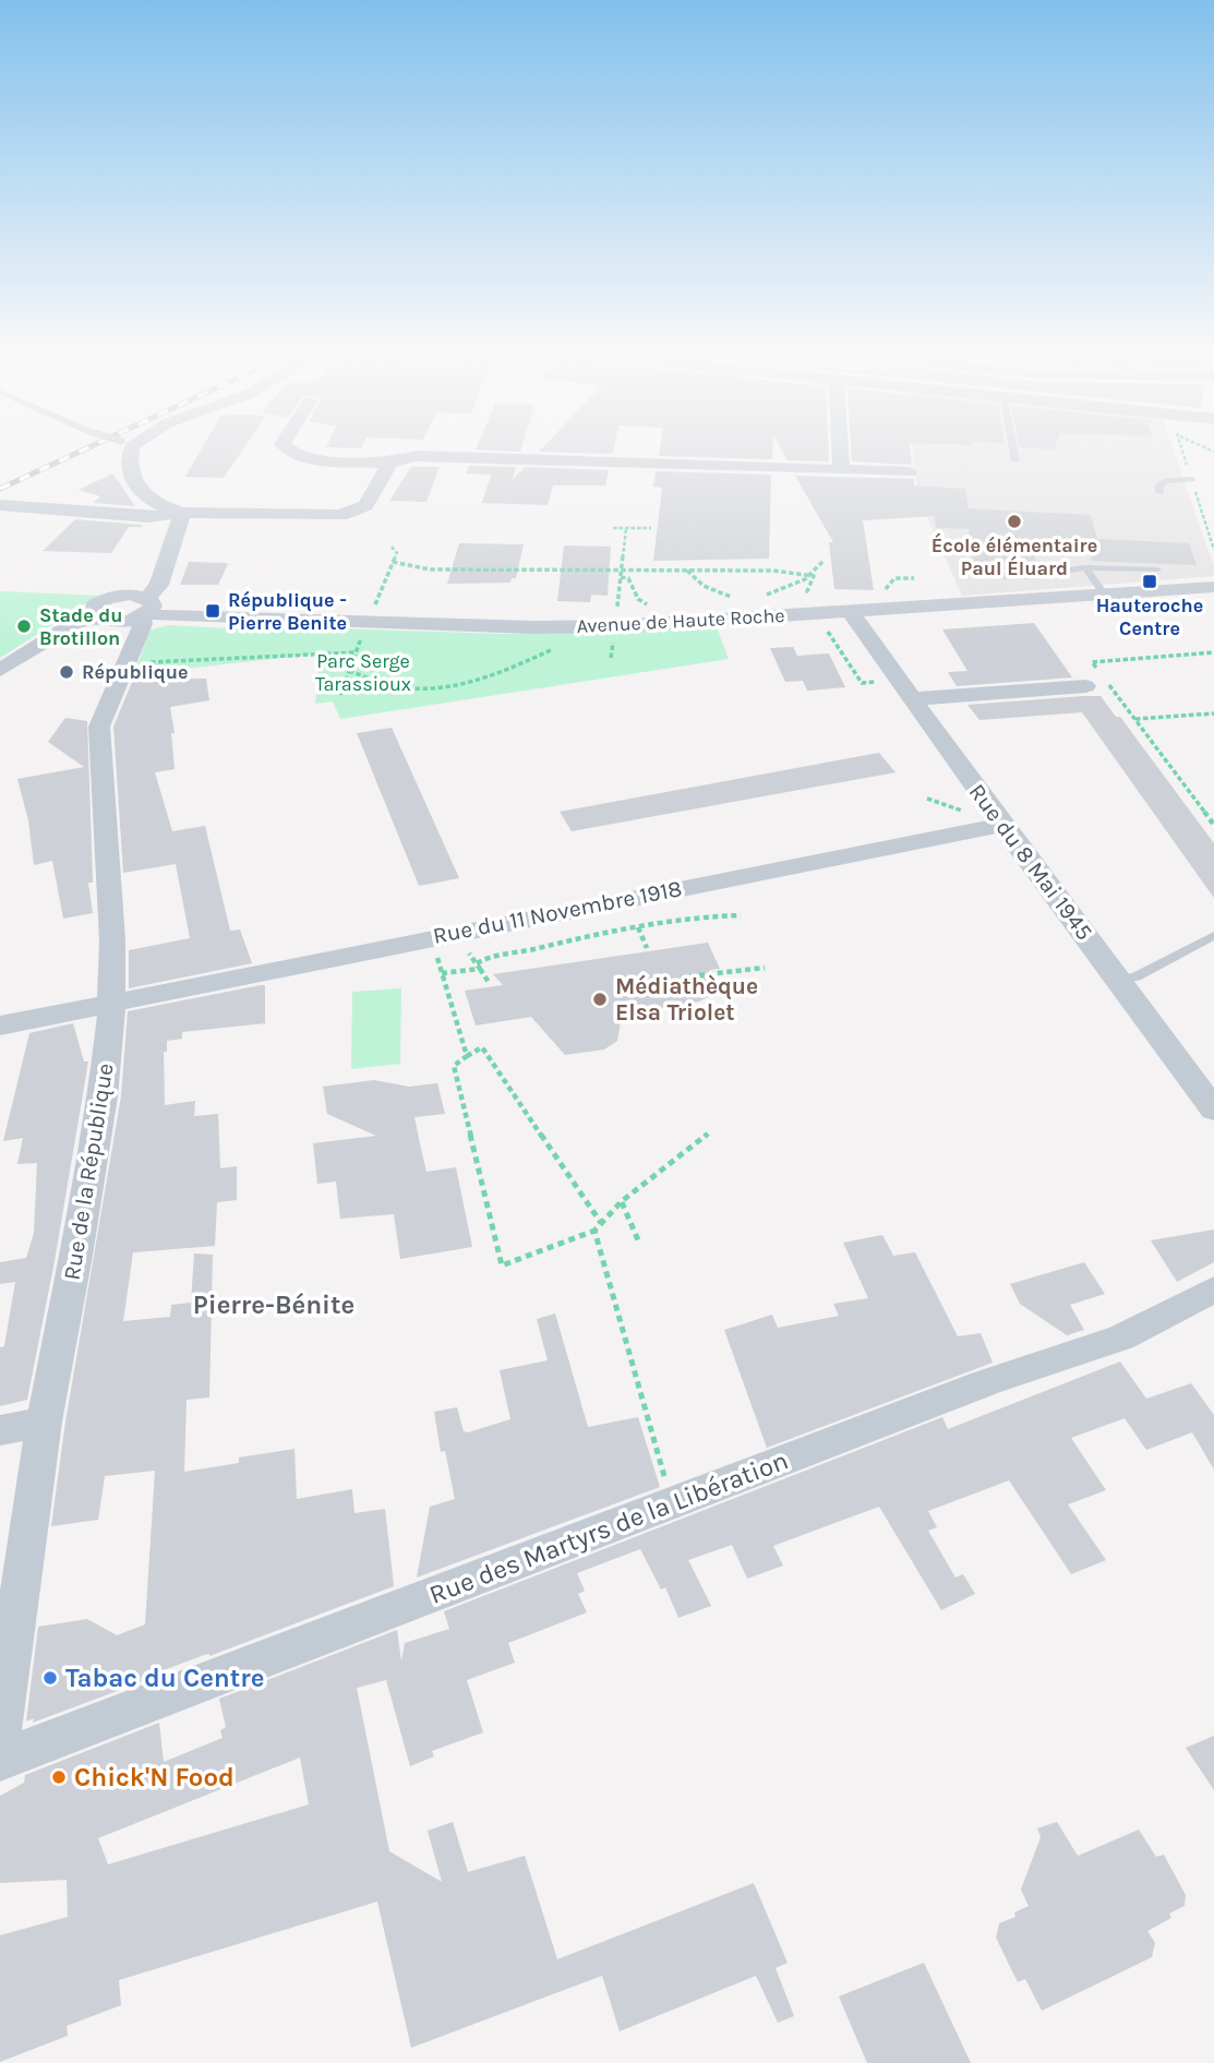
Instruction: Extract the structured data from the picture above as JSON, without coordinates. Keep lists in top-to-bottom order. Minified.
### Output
{"streets":{"street":["Avenue de Haute Roche","Rue du 8 Mai 1945","Rue du 11 Novembre 1918","Rue de la République","Rue des Martyrs de la Libération"]},"crossings":[["Avenue de Haute Roche","Rue du 8 Mai 1945"],["Avenue de Haute Roche","Rue de la République"],["Rue du 8 Mai 1945","Rue du 11 Novembre 1918"],["Rue du 11 Novembre 1918","Rue de la République"]],"districts":["Pierre-Bénite"],"parks":["Parc Serge Tarassioux"],"places":{"other":["École élémentaire Paul Éluard","Stade du Brotillon","République","Médiathèque Elsa Triolet","Tabac du Centre","Chick'N Food"],"transit":["Hauteroche Centre","République - Pierre Benite"]}}
